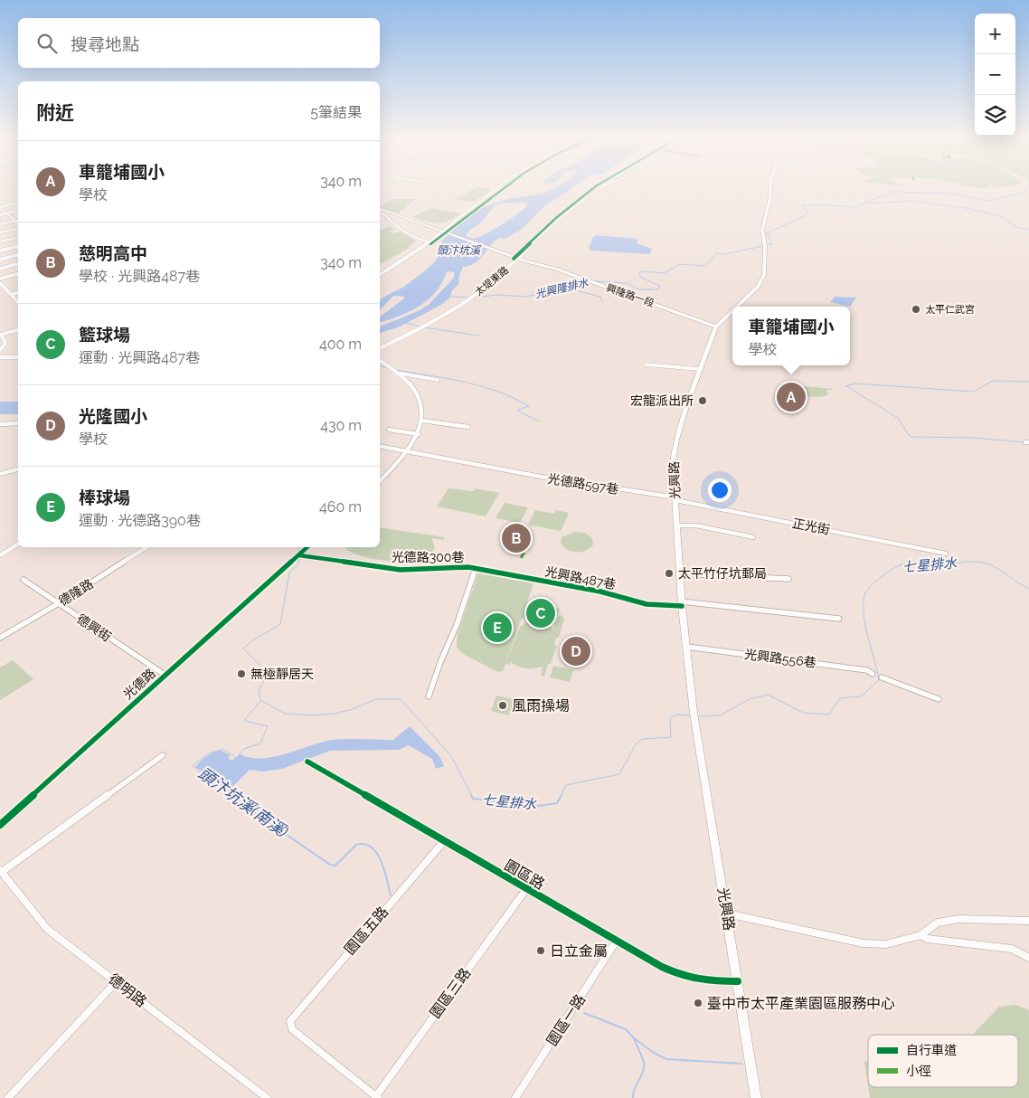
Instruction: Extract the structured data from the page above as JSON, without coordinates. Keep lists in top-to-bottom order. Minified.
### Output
{"streets":{"main road":["興隆路一段","光興路"],"street":["太堤東路","光德路597巷","正光街","光德路300巷","光興路487巷","德隆路","德興街","光興路556巷","光德路","園區路","園區五路","德明路","園區三路","園區一路"]},"crossings":[["太堤東路","興隆路一段"],["興隆路一段","光興路"],["光興路","光德路597巷"],["光興路","正光街"],["光興路","光興路487巷"],["光興路","光興路556巷"],["光興路","園區路"],["光德路597巷","正光街"],["光德路300巷","光興路487巷"],["光德路300巷","光德路"],["德隆路","德興街"],["德興街","光德路"],["園區路","園區五路"],["園區路","園區三路"],["園區路","園區一路"],["園區五路","園區三路"]],"water":["頭汴坑溪","光興隆排水","七星排水","頭汴坑溪(南溪)"],"places":["太平仁武宮","宏龍派出所","太平竹仔坑郵局","無極靜居天","風雨操場","日立金屬","臺中市太平產業園區服務中心"],"legend":["自行車道","小徑"],"page":{"map_buttons":["+","−"],"search":"搜尋地點","heading":["附近","5筆結果"],"list":[{"mark":"A","name":"車籠埔國小","note":"學校","value":"340 m"},{"mark":"B","name":"慈明高中","note":"學校 · 光興路487巷","value":"340 m"},{"mark":"C","name":"籃球場","note":"運動 · 光興路487巷","value":"400 m"},{"mark":"D","name":"光隆國小","note":"學校","value":"430 m"},{"mark":"E","name":"棒球場","note":"運動 · 光德路390巷","value":"460 m"}],"popup":["車籠埔國小","學校"],"pins":["A","B","C","E","D"]}}
